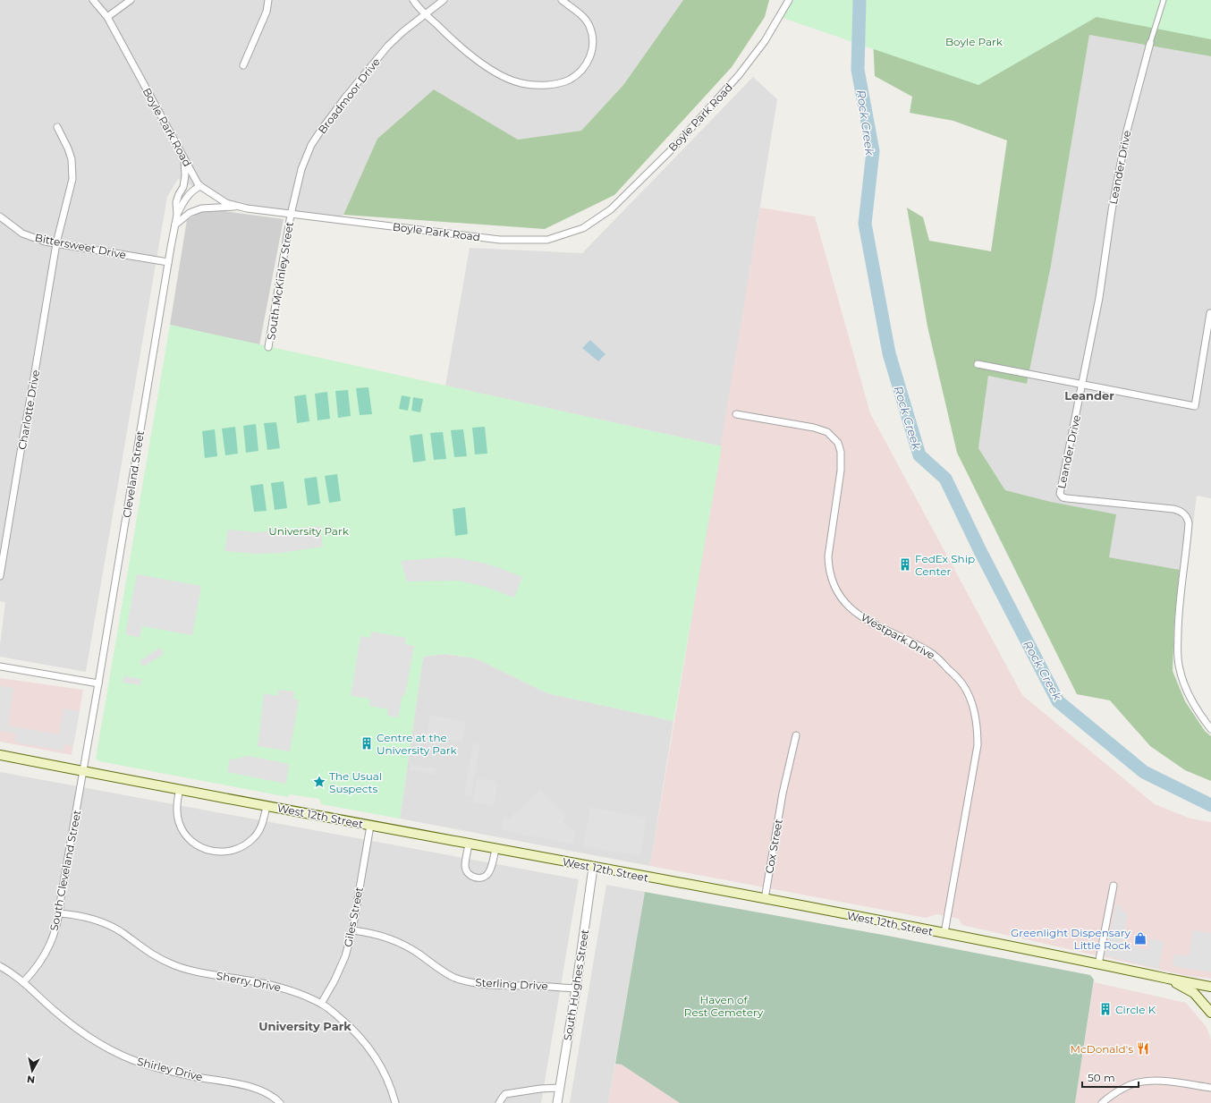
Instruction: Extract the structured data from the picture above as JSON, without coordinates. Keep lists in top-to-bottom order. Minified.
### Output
{"streets":{"main road":["West 12th Street"],"street":["Broadmoor Drive","Boyle Park Road","Leander Drive","Bittersweet Drive","South McKinley Street","Charlotte Drive","Cleveland Street","Westpark Drive","Cox Street","South Cleveland Street","Giles Street","Sherry Drive","Sterling Drive","South Hughes Street","Shirley Drive"]},"crossings":[["Broadmoor Drive","Boyle Park Road"],["Broadmoor Drive","South McKinley Street"],["Boyle Park Road","South McKinley Street"],["Boyle Park Road","Cleveland Street"],["Bittersweet Drive","Charlotte Drive"],["Bittersweet Drive","Cleveland Street"],["Cleveland Street","West 12th Street"],["Cleveland Street","South Cleveland Street"],["Westpark Drive","West 12th Street"],["West 12th Street","Cox Street"],["West 12th Street","South Cleveland Street"],["West 12th Street","Giles Street"],["West 12th Street","South Hughes Street"],["South Cleveland Street","Sherry Drive"],["South Cleveland Street","Shirley Drive"],["Giles Street","Sherry Drive"],["Giles Street","Sterling Drive"],["Sterling Drive","South Hughes Street"]],"districts":["Leander","University Park"],"water":["Rock Creek"],"parks":["Boyle Park","University Park","Haven of Rest Cemetery"],"places":{"building":["FedEx Ship Center","Centre at the University Park","Circle K"],"place":["The Usual Suspects"],"shop":["Greenlight Dispensary Little Rock"],"restaurant":["McDonald's"]},"scale_bar":"50 m","north":"bottom"}
